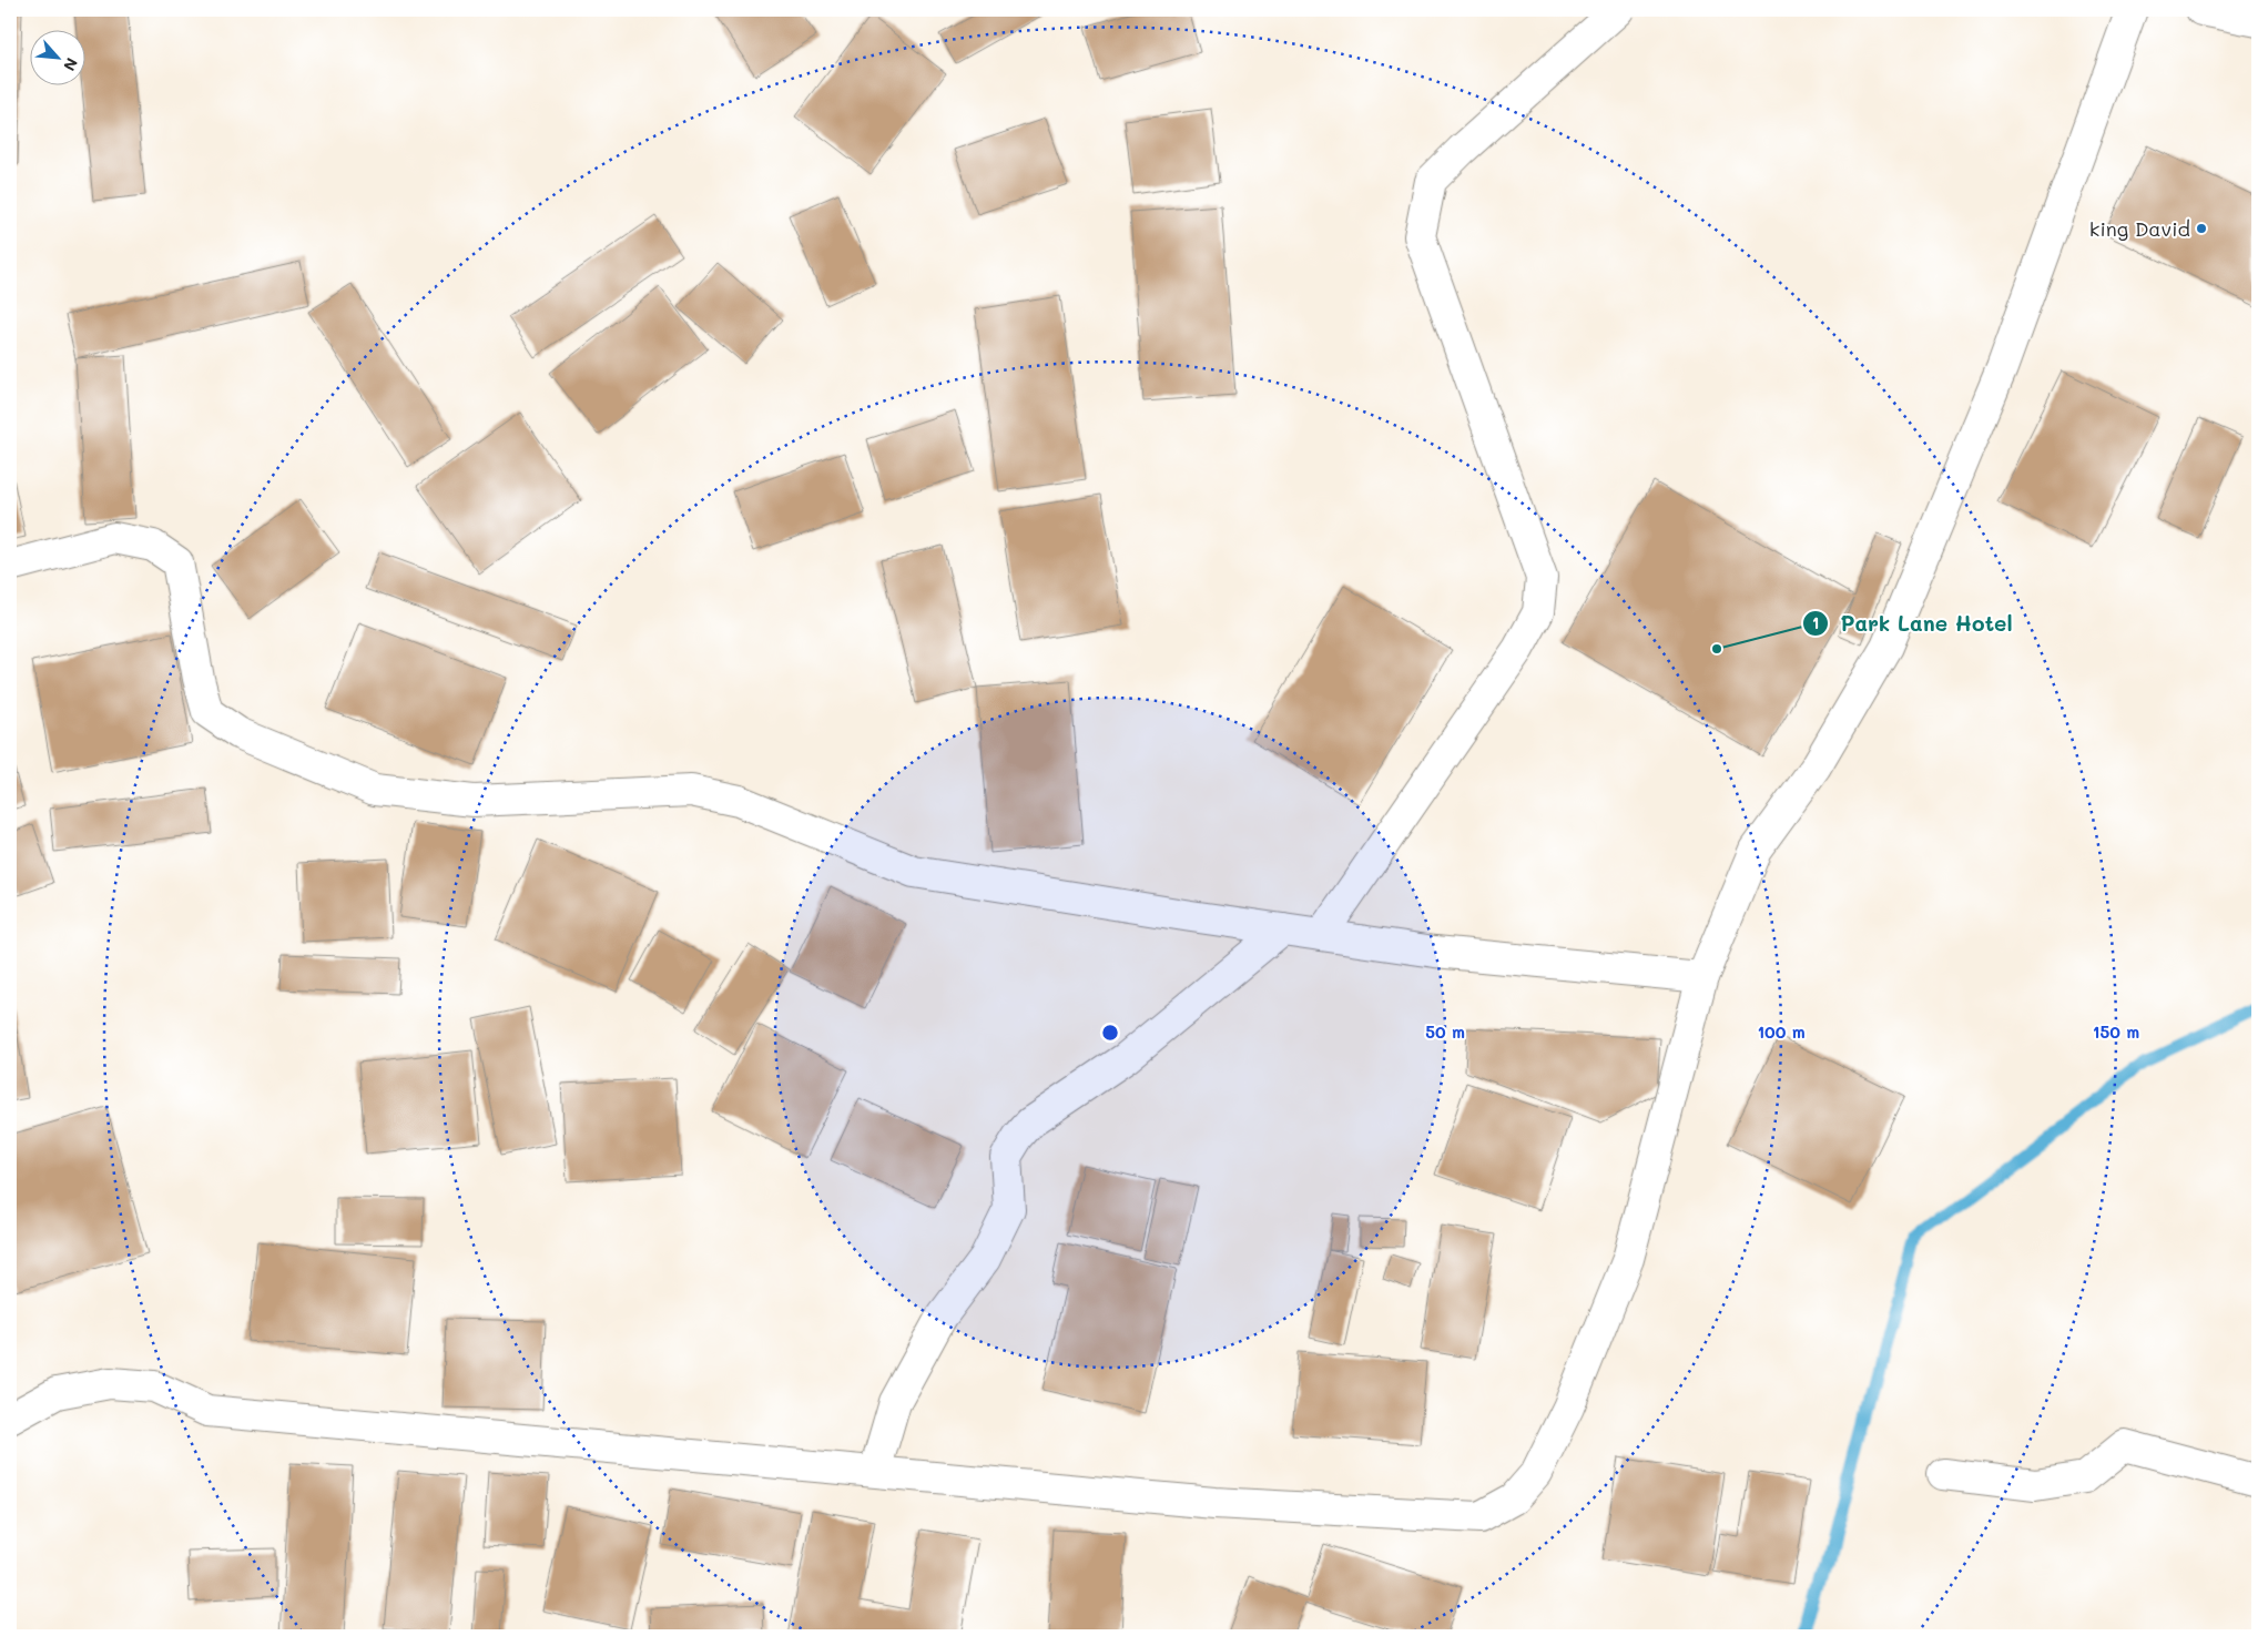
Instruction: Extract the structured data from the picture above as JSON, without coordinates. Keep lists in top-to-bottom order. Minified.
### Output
{"places":["king David","Park Lane Hotel"],"north":"bottom right","rings":["50 m","100 m","150 m"]}
